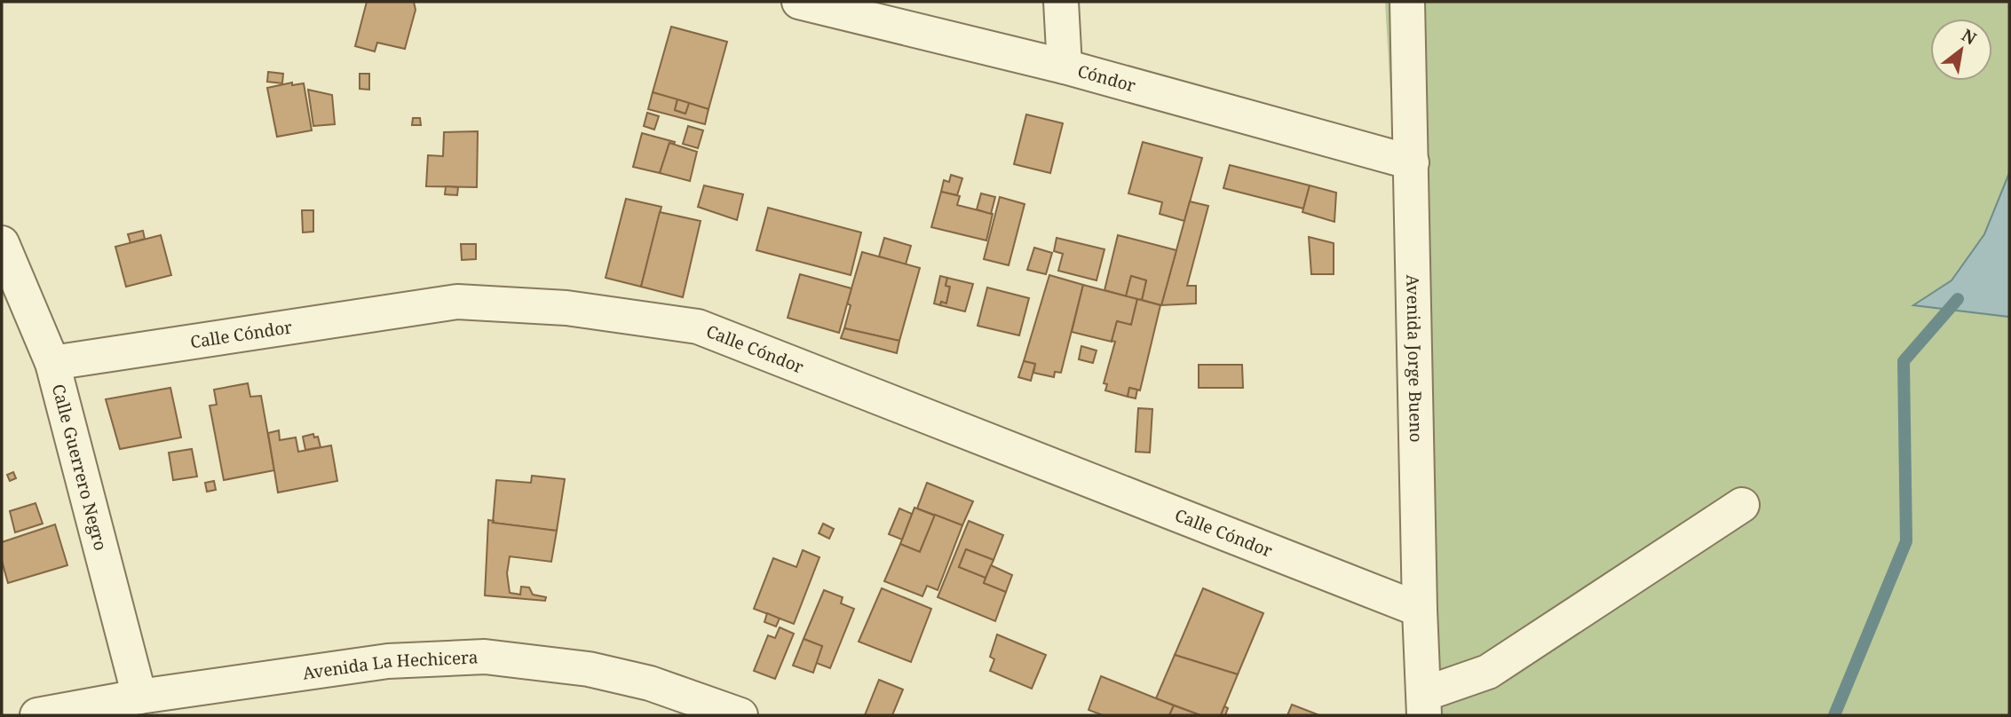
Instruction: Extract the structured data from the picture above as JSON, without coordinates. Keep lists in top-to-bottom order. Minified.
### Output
{"streets":{"street":["Cóndor","Calle Cóndor","Avenida Jorge Bueno","Calle Guerrero Negro","Avenida La Hechicera"]},"crossings":[["Cóndor","Avenida Jorge Bueno"],["Calle Cóndor","Avenida Jorge Bueno"],["Calle Cóndor","Calle Guerrero Negro"],["Calle Guerrero Negro","Avenida La Hechicera"]],"north":"top right"}
